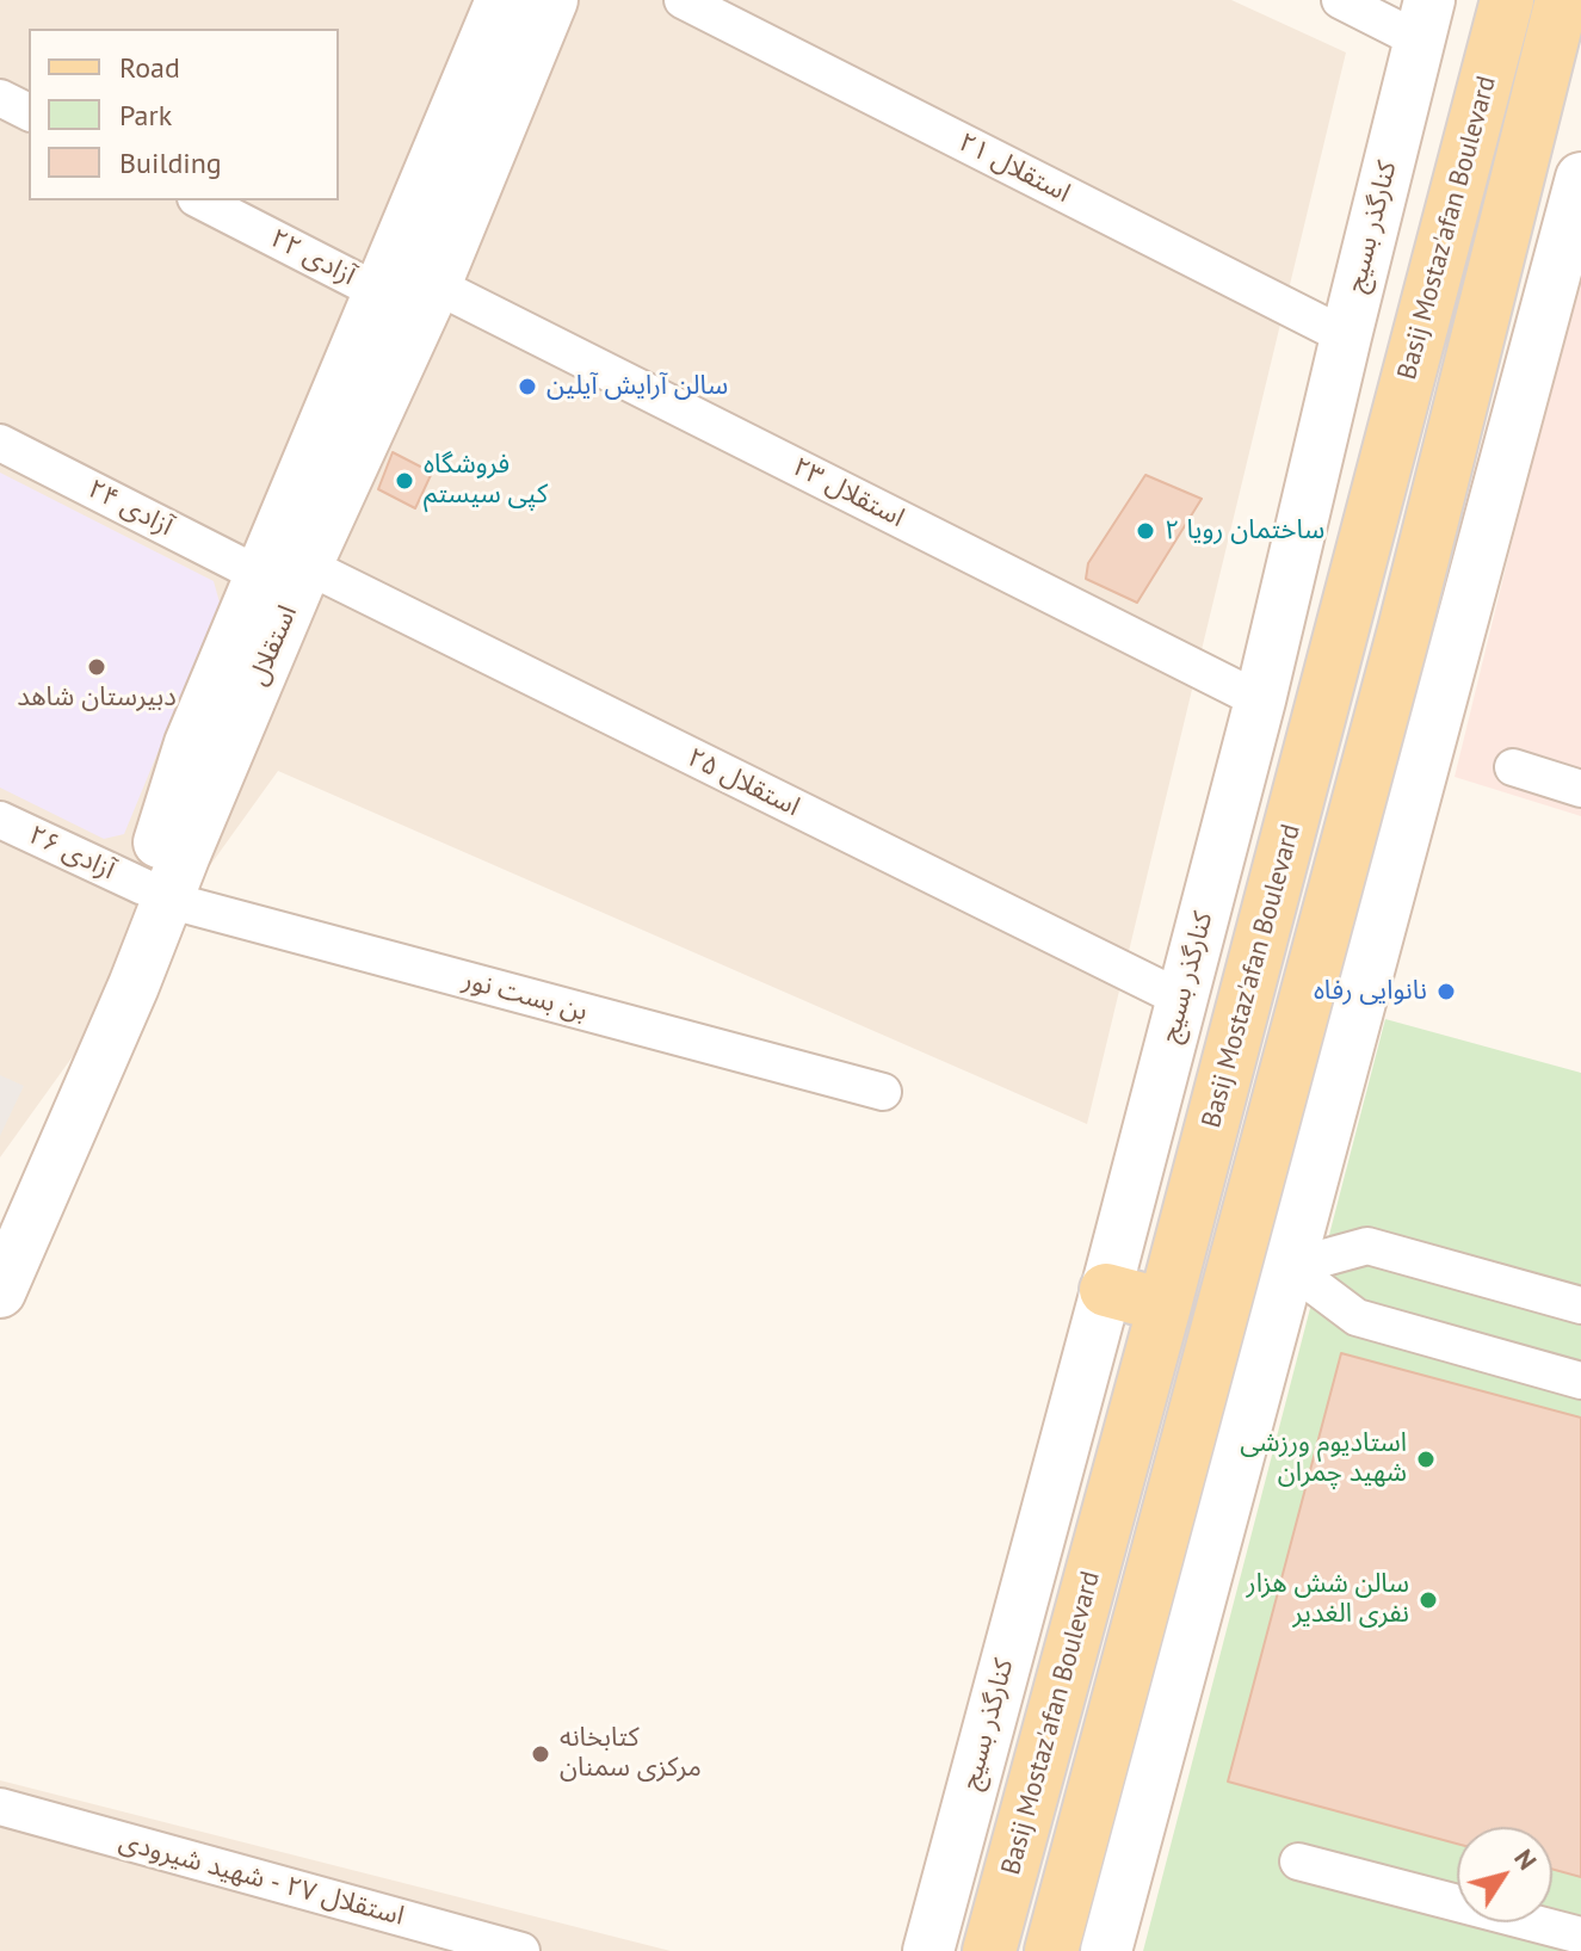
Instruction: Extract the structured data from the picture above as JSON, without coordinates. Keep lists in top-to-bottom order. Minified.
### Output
{"streets":{"main road":["کنارگذر بسیج","Basij Mostaz'afan Boulevard","استقلال"],"street":["استقلال ۲۱","آزادی ۲۲","استقلال ۲۳","آزادی ۲۴","استقلال ۲۵","آزادی ۲۶","بن بست نور","استقلال ۲۷ - شهید شیرودی"]},"crossings":[["استقلال ۲۱","کنارگذر بسیج"],["کنارگذر بسیج","استقلال ۲۳"],["کنارگذر بسیج","استقلال ۲۵"],["آزادی ۲۲","استقلال"],["استقلال ۲۳","استقلال"],["آزادی ۲۴","استقلال"],["آزادی ۲۴","استقلال ۲۵"],["استقلال","استقلال ۲۵"],["استقلال","آزادی ۲۶"],["استقلال","بن بست نور"],["آزادی ۲۶","بن بست نور"]],"places":["سالن آرایش آیلین","فروشگاه کپی سیستم","ساختمان رویا ۲","دبیرستان شاهد","نانوایی رفاه","استادیوم ورزشی شهید چمران","سالن شش هزار نفری الغدیر","کتابخانه مرکزی سمنان"],"legend":["Road","Park","Building"],"north":"top right"}
